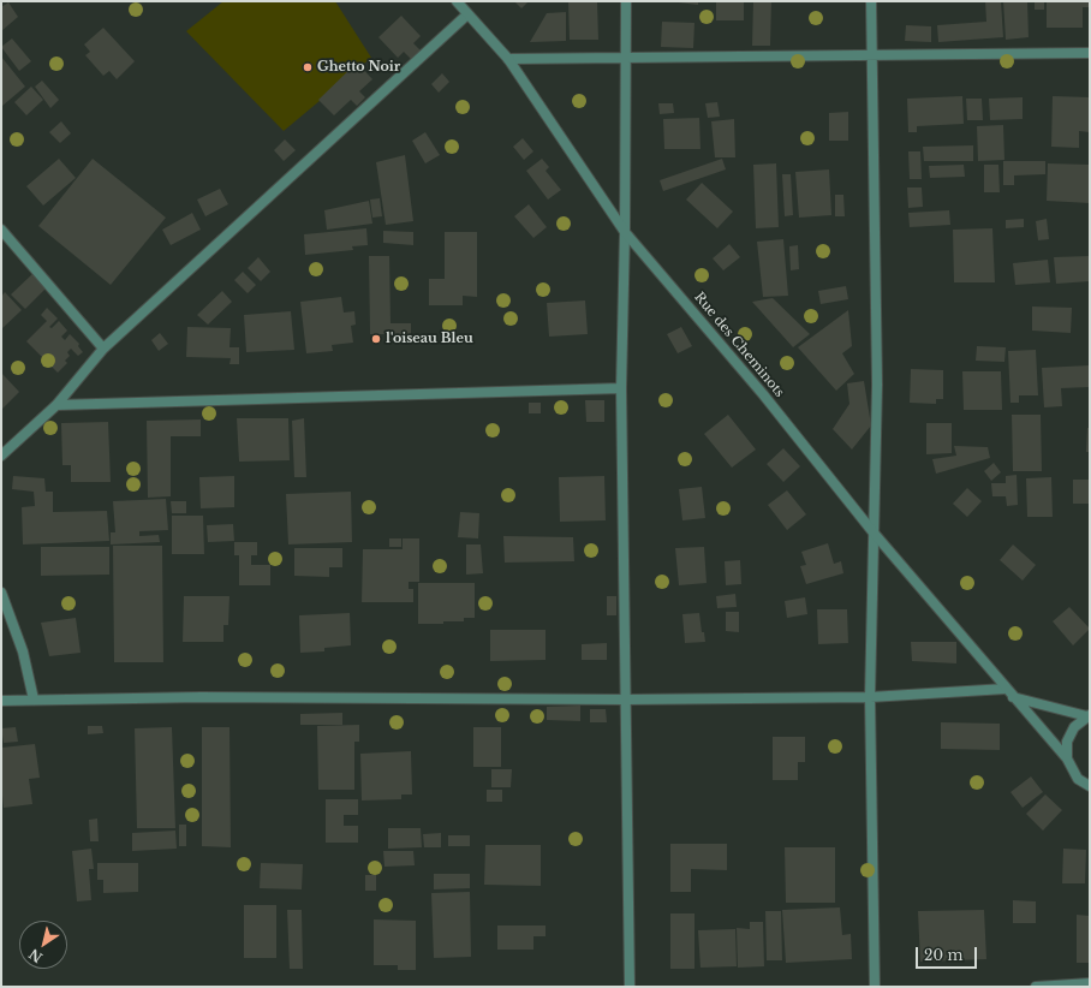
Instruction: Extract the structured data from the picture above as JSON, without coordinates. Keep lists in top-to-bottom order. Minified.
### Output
{"streets":{"street":["Rue des Cheminots"]},"places":["Ghetto Noir","l'oiseau Bleu"],"scale_bar":"20 m","north":"bottom left"}
